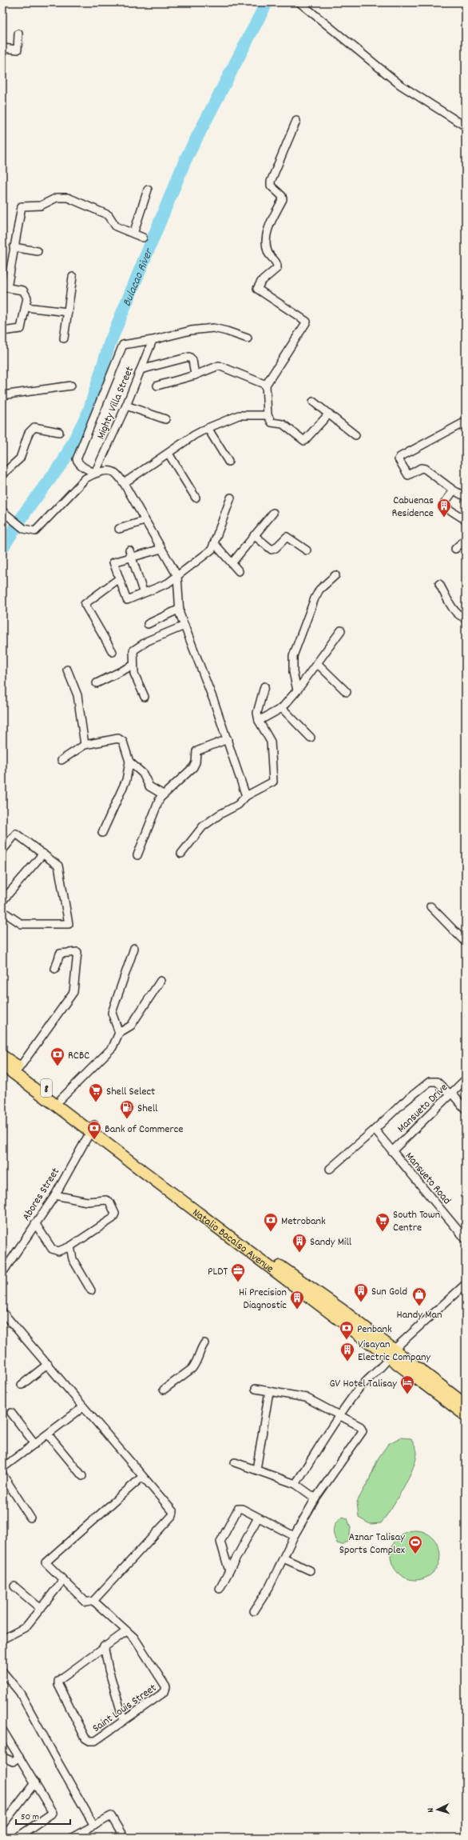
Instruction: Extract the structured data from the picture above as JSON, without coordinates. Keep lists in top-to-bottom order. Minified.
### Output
{"streets":{"main road":["8","Natalio Bacalso Avenue"],"street":["Mighty Villa Street","Mansueto Drive","Mansueto Road","Abores Street","Saint Louis Street"]},"crossings":[["Mansueto Drive","Mansueto Road"],["Abores Street","Natalio Bacalso Avenue"]],"water":["Bulacao River"],"places":{"building":["Cabuenas Residence","Sandy Mill","Sun Gold","Hi Precision Diagnostic","Visayan Electric Company"],"bank":["RCBC","Bank of Commerce","Metrobank","Penbank"],"supermarket":["Shell Select","South Town Centre"],"fuel station":["Shell"],"office":["PLDT"],"shop":["Handy Man"],"hotel":["GV Hotel Talisay"],"sports":["Aznar Talisay Sports Complex"]},"scale_bar":"50 m","north":"left"}
